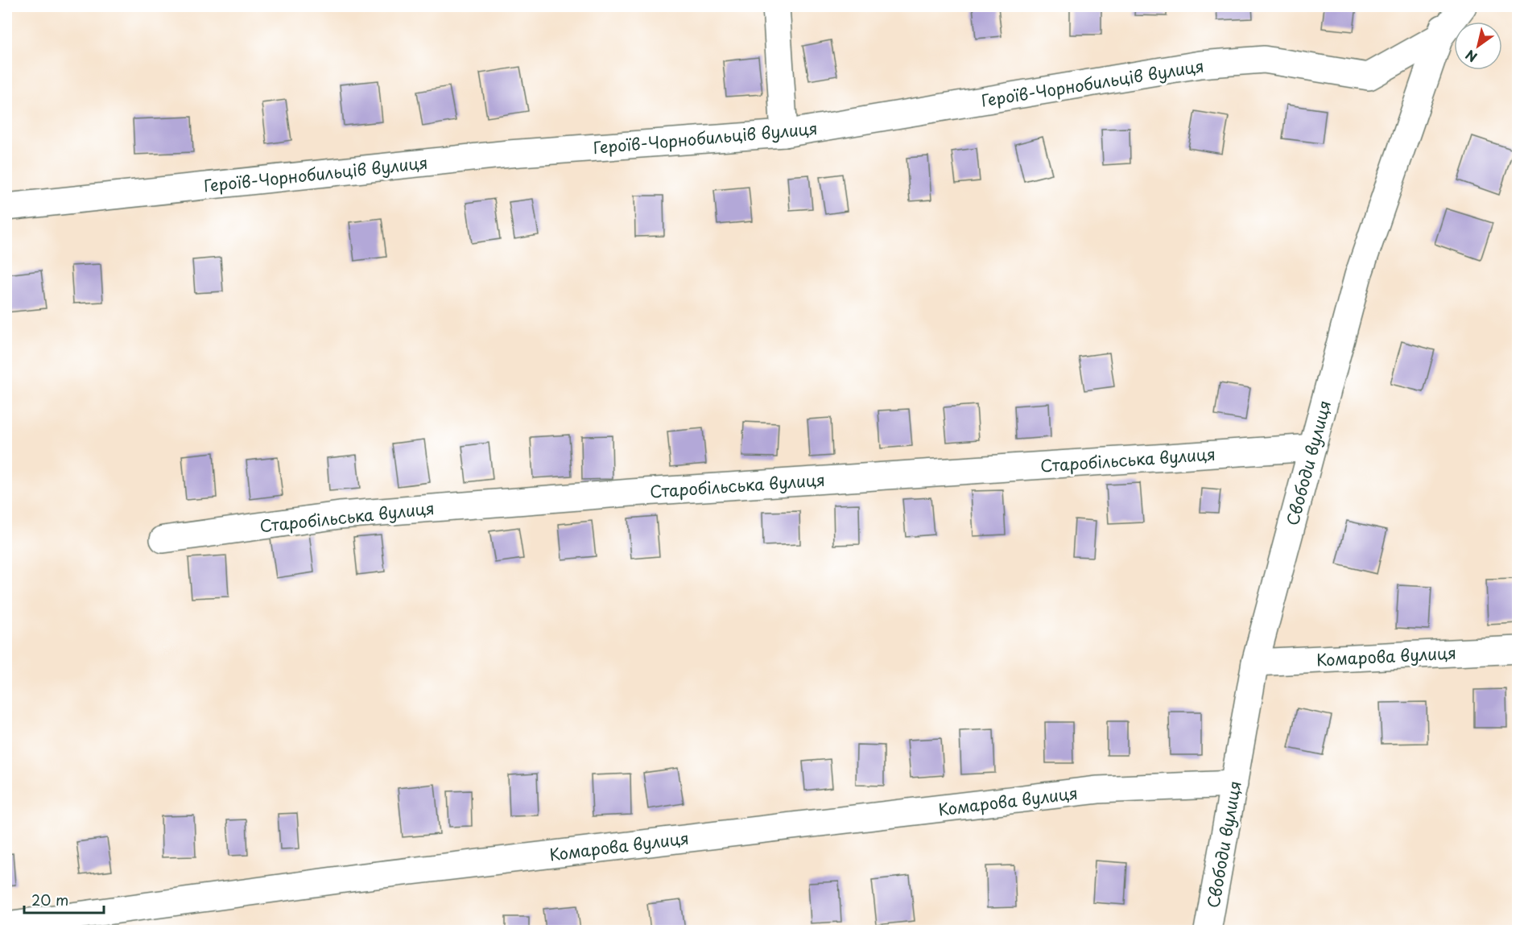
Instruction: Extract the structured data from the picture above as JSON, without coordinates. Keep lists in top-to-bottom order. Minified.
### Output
{"streets":{"street":["Героїв-Чорнобильців вулиця","Старобільська вулиця","Свободи вулиця","Комарова вулиця"]},"crossings":[["Героїв-Чорнобильців вулиця","Свободи вулиця"],["Старобільська вулиця","Свободи вулиця"],["Свободи вулиця","Комарова вулиця"]],"scale_bar":"20 m","north":"bottom left"}
